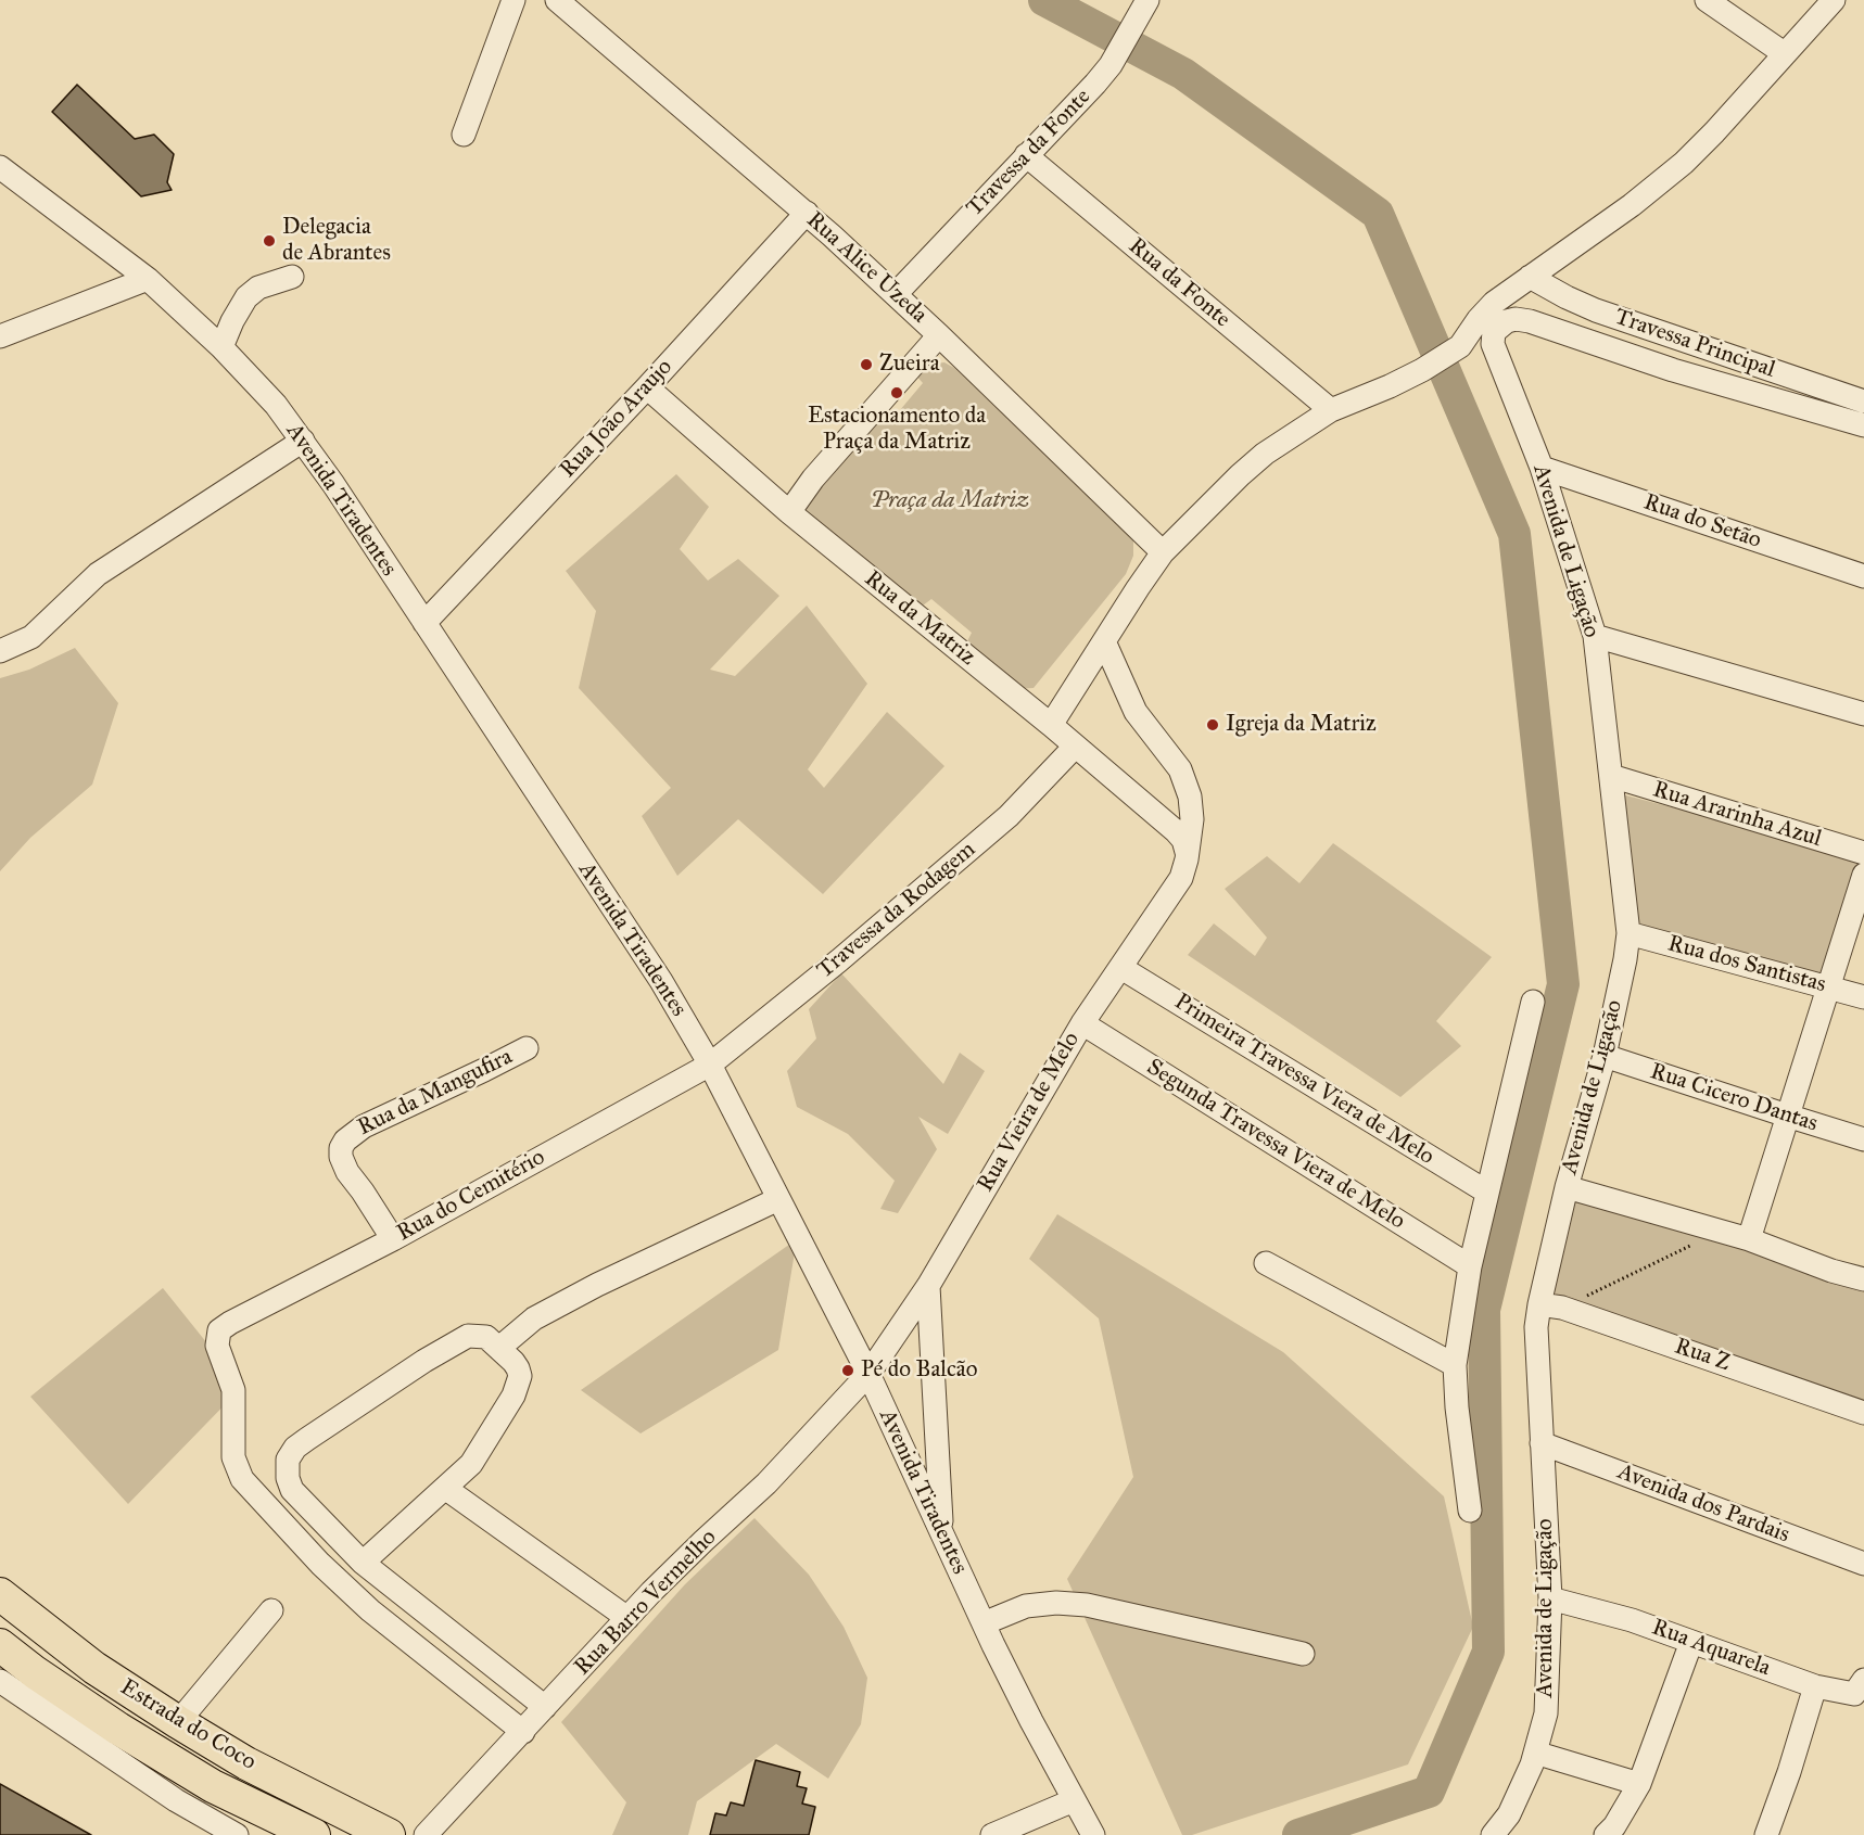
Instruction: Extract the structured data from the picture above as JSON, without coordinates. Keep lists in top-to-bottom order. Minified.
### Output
{"streets":{"highway":["Estrada do Coco"],"street":["Travessa da Fonte","Rua Alice Uzeda","Rua da Fonte","Travessa Principal","Rua João Araujo","Avenida Tiradentes","Rua do Setão","Avenida de Ligação","Rua da Matriz","Rua Ararinha Azul","Travessa da Rodagem","Rua dos Santistas","Primeira Travessa Viera de Melo","Rua da Mangufira","Rua Cicero Dantas","Rua Vieira de Melo","Segunda Travessa Viera de Melo","Rua do Cemitério","Rua Z","Avenida dos Pardais","Rua Barro Vermelho","Rua Aquarela"]},"crossings":[["Travessa da Fonte","Rua Alice Uzeda"],["Travessa da Fonte","Rua da Fonte"],["Rua Alice Uzeda","Rua João Araujo"],["Rua João Araujo","Avenida Tiradentes"],["Rua João Araujo","Rua da Matriz"],["Avenida Tiradentes","Travessa da Rodagem"],["Avenida Tiradentes","Rua Vieira de Melo"],["Avenida Tiradentes","Rua do Cemitério"],["Avenida Tiradentes","Rua Barro Vermelho"],["Rua do Setão","Avenida de Ligação"],["Avenida de Ligação","Rua Ararinha Azul"],["Avenida de Ligação","Rua dos Santistas"],["Avenida de Ligação","Rua Cicero Dantas"],["Avenida de Ligação","Rua Z"],["Avenida de Ligação","Avenida dos Pardais"],["Avenida de Ligação","Rua Aquarela"],["Rua da Matriz","Travessa da Rodagem"],["Rua da Matriz","Rua Vieira de Melo"],["Travessa da Rodagem","Rua do Cemitério"],["Primeira Travessa Viera de Melo","Rua Vieira de Melo"],["Rua da Mangufira","Rua do Cemitério"],["Rua Vieira de Melo","Segunda Travessa Viera de Melo"],["Rua Vieira de Melo","Rua Barro Vermelho"],["Rua do Cemitério","Rua Barro Vermelho"]],"parks":["Praça da Matriz"],"places":["Delegacia de Abrantes","Zueira","Estacionamento da Praça da Matriz","Igreja da Matriz","Pé do Balcão"]}
